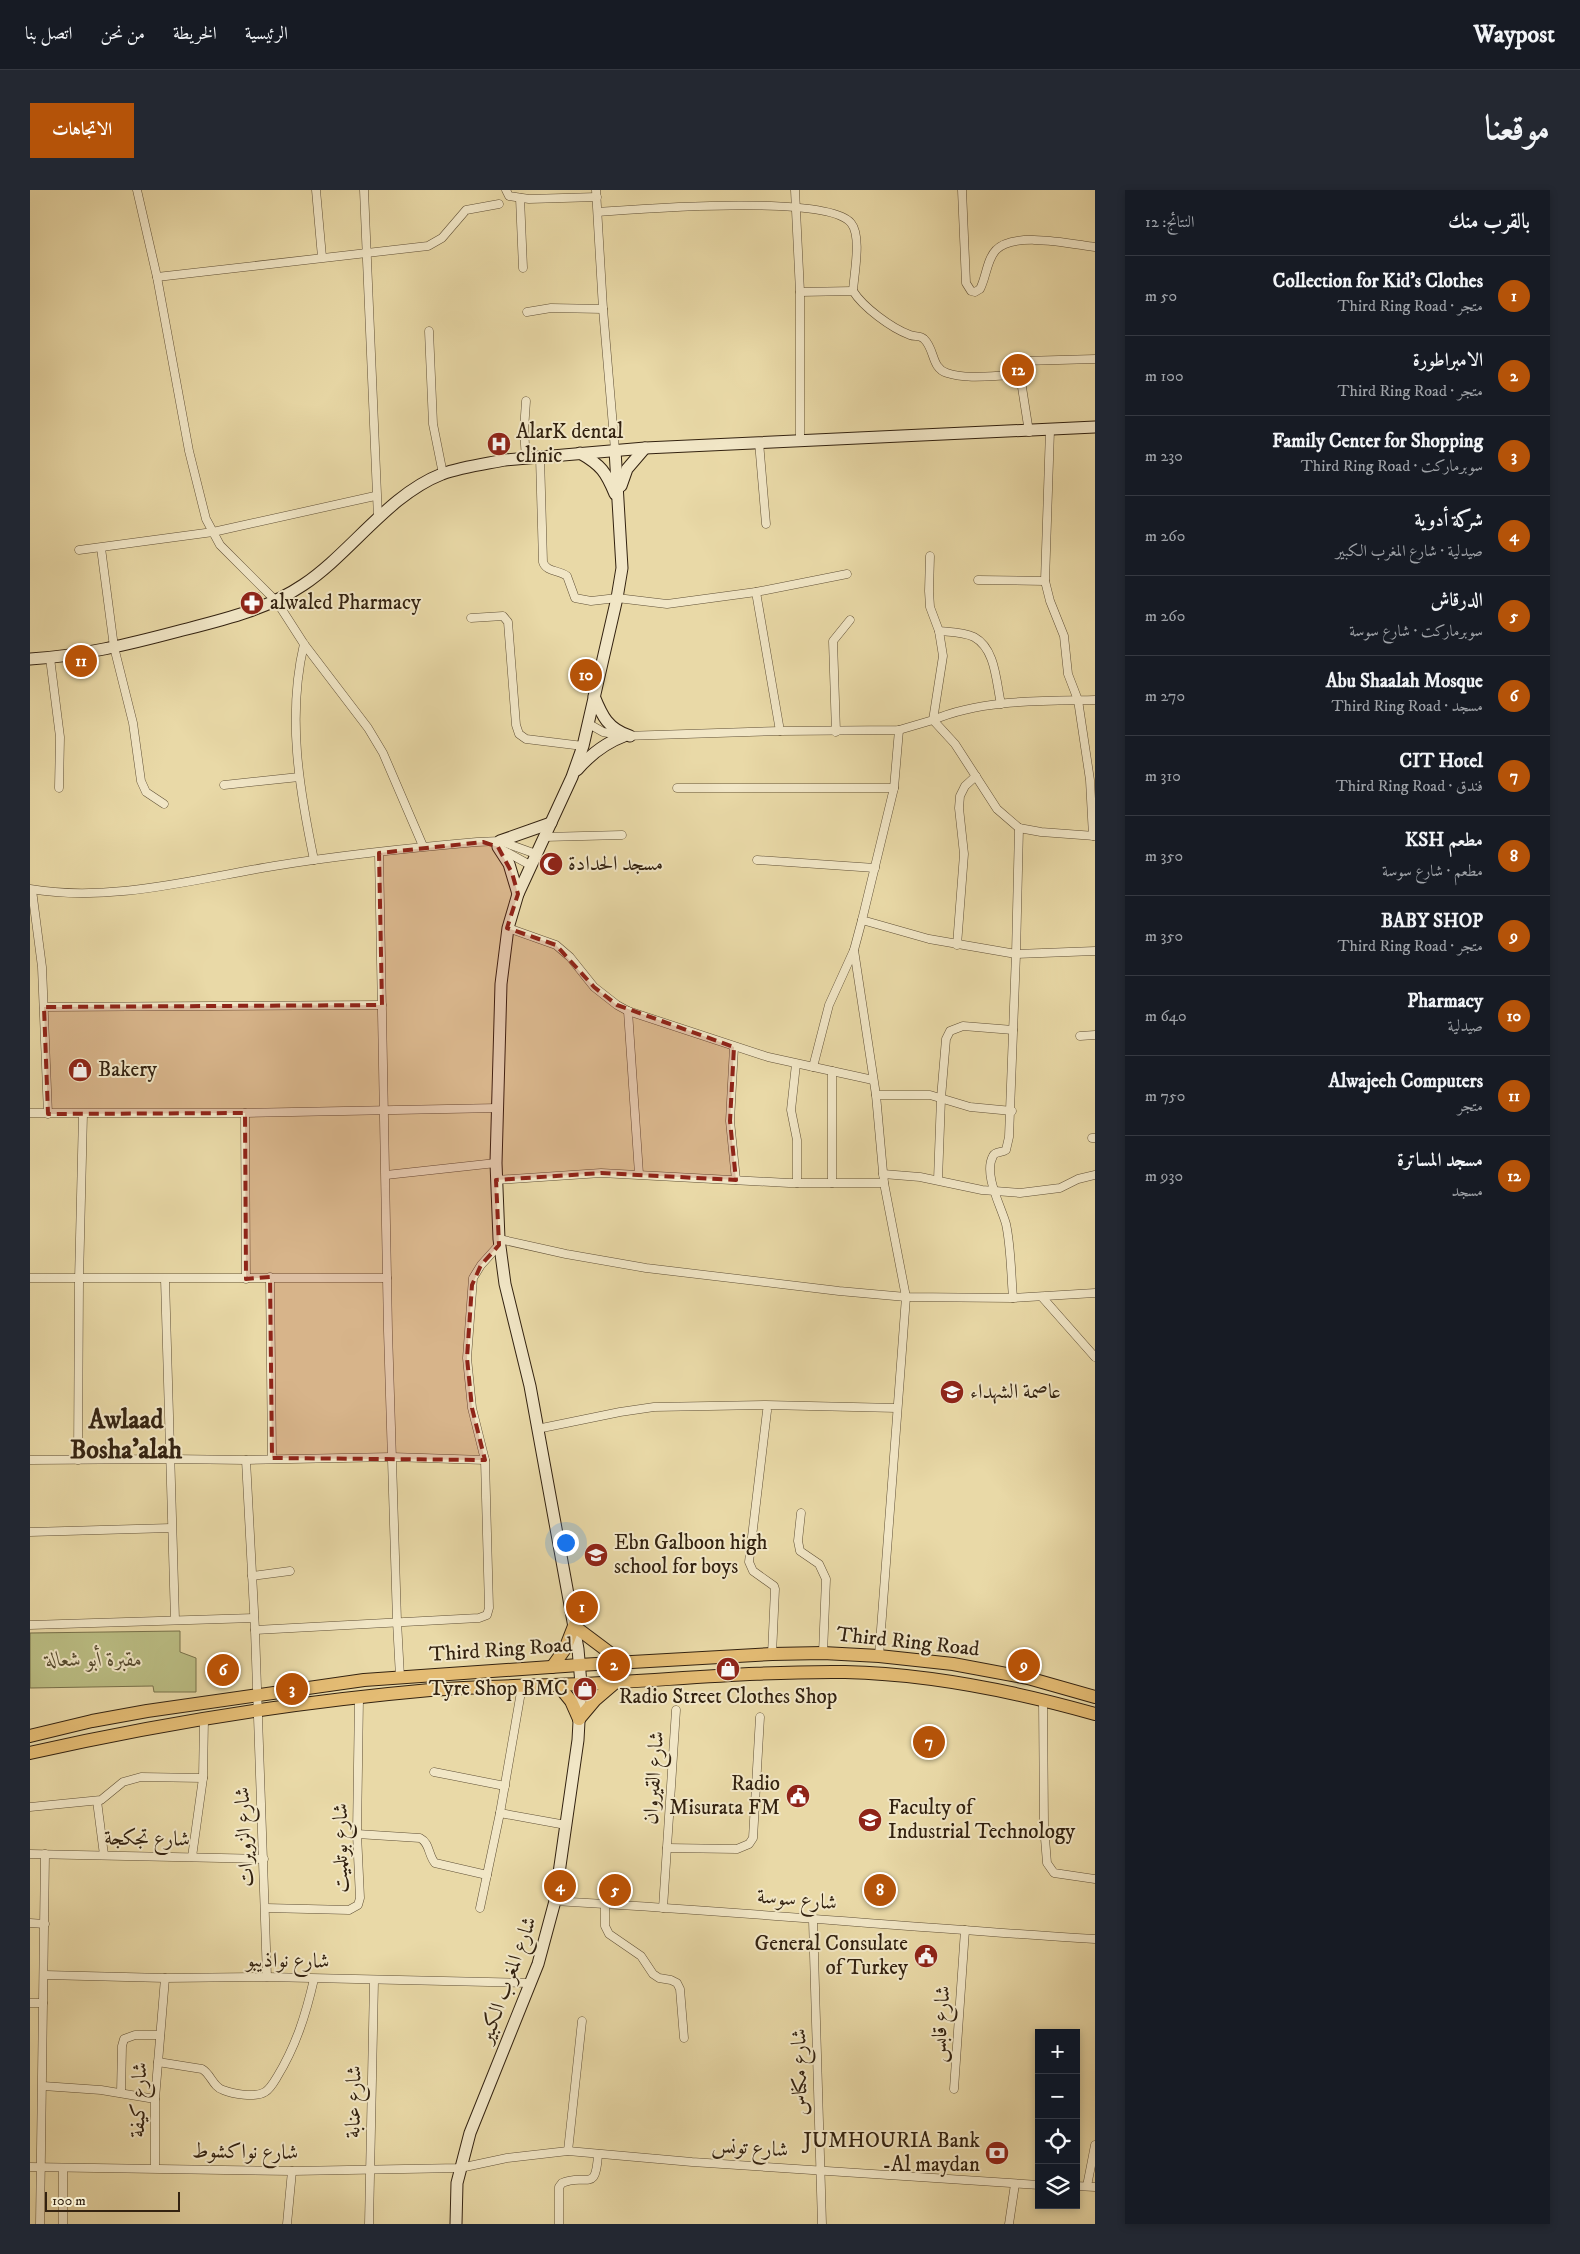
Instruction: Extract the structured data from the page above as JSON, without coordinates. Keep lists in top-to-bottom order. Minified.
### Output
{"streets":{"main road":["Third Ring Road"],"street":["شارع القيروان","شارع الزويرات","شارع تجكجة","شارع بوتلميت","شارع سوسة","شارع نواذيبو","شارع المغرب الكبير","شارع قابس","شارع مكناس","شارع كيفة","شارع عنابة","شارع تونس","شارع نواكشوط"]},"crossings":[["Third Ring Road","شارع الزويرات"],["Third Ring Road","شارع بوتلميت"],["Third Ring Road","شارع المغرب الكبير"],["شارع القيروان","شارع سوسة"],["شارع الزويرات","شارع تجكجة"],["شارع الزويرات","شارع بوتلميت"],["شارع الزويرات","شارع نواذيبو"],["شارع سوسة","شارع المغرب الكبير"],["شارع سوسة","شارع قابس"],["شارع سوسة","شارع مكناس"],["شارع نواذيبو","شارع المغرب الكبير"],["شارع نواذيبو","شارع كيفة"],["شارع نواذيبو","شارع عنابة"],["شارع المغرب الكبير","شارع تونس"],["شارع المغرب الكبير","شارع نواكشوط"],["شارع مكناس","شارع تونس"],["شارع كيفة","شارع نواكشوط"],["شارع عنابة","شارع نواكشوط"],["شارع تونس","شارع نواكشوط"]],"districts":["Awlaad Bosha'alah"],"parks":["مقبرة أبو شعالة"],"places":{"hospital":["AlarK dental clinic"],"pharmacy":["alwaled Pharmacy"],"mosque":["مسجد الحدادة"],"shop":["Bakery","Radio Street Clothes Shop","Tyre Shop BMC"],"school or university":["عاصمة الشهداء","Ebn Galboon high school for boys","Faculty of Industrial Technology"],"public building":["Radio Misurata FM","General Consulate of Turkey"],"bank":["JUMHOURIA Bank -Al maydan"]},"scale_bar":"100 m","page":{"header":"Waypost","nav":["الرئيسية","الخريطة","من نحن","اتصل بنا"],"title":"موقعنا","buttons":"الاتجاهات","heading":["بالقرب منك","النتائج: 12"],"list":[{"mark":"1","name":"Collection for Kid's Clothes","note":"متجر · Third Ring Road","value":"50 m"},{"mark":"2","name":"الامبراطورة","note":"متجر · Third Ring Road","value":"100 m"},{"mark":"3","name":"Family Center for Shopping","note":"سوبرماركت · Third Ring Road","value":"230 m"},{"mark":"4","name":"شركة أدوية","note":"صيدلية · شارع المغرب الكبير","value":"260 m"},{"mark":"5","name":"الدرقاش","note":"سوبرماركت · شارع سوسة","value":"260 m"},{"mark":"6","name":"Abu Shaalah Mosque","note":"مسجد · Third Ring Road","value":"270 m"},{"mark":"7","name":"CIT Hotel","note":"فندق · Third Ring Road","value":"310 m"},{"mark":"8","name":"مطعم KSH","note":"مطعم · شارع سوسة","value":"350 m"},{"mark":"9","name":"BABY SHOP","note":"متجر · Third Ring Road","value":"350 m"},{"mark":"10","name":"Pharmacy","note":"صيدلية","value":"640 m"},{"mark":"11","name":"Alwajeeh Computers","note":"متجر","value":"750 m"},{"mark":"12","name":"مسجد المساترة","note":"مسجد","value":"930 m"}],"pins":["12","11","10","1","2","9","6","3","7","4","5","8"],"map_buttons":["+","−"],"scale":"100 m"}}
